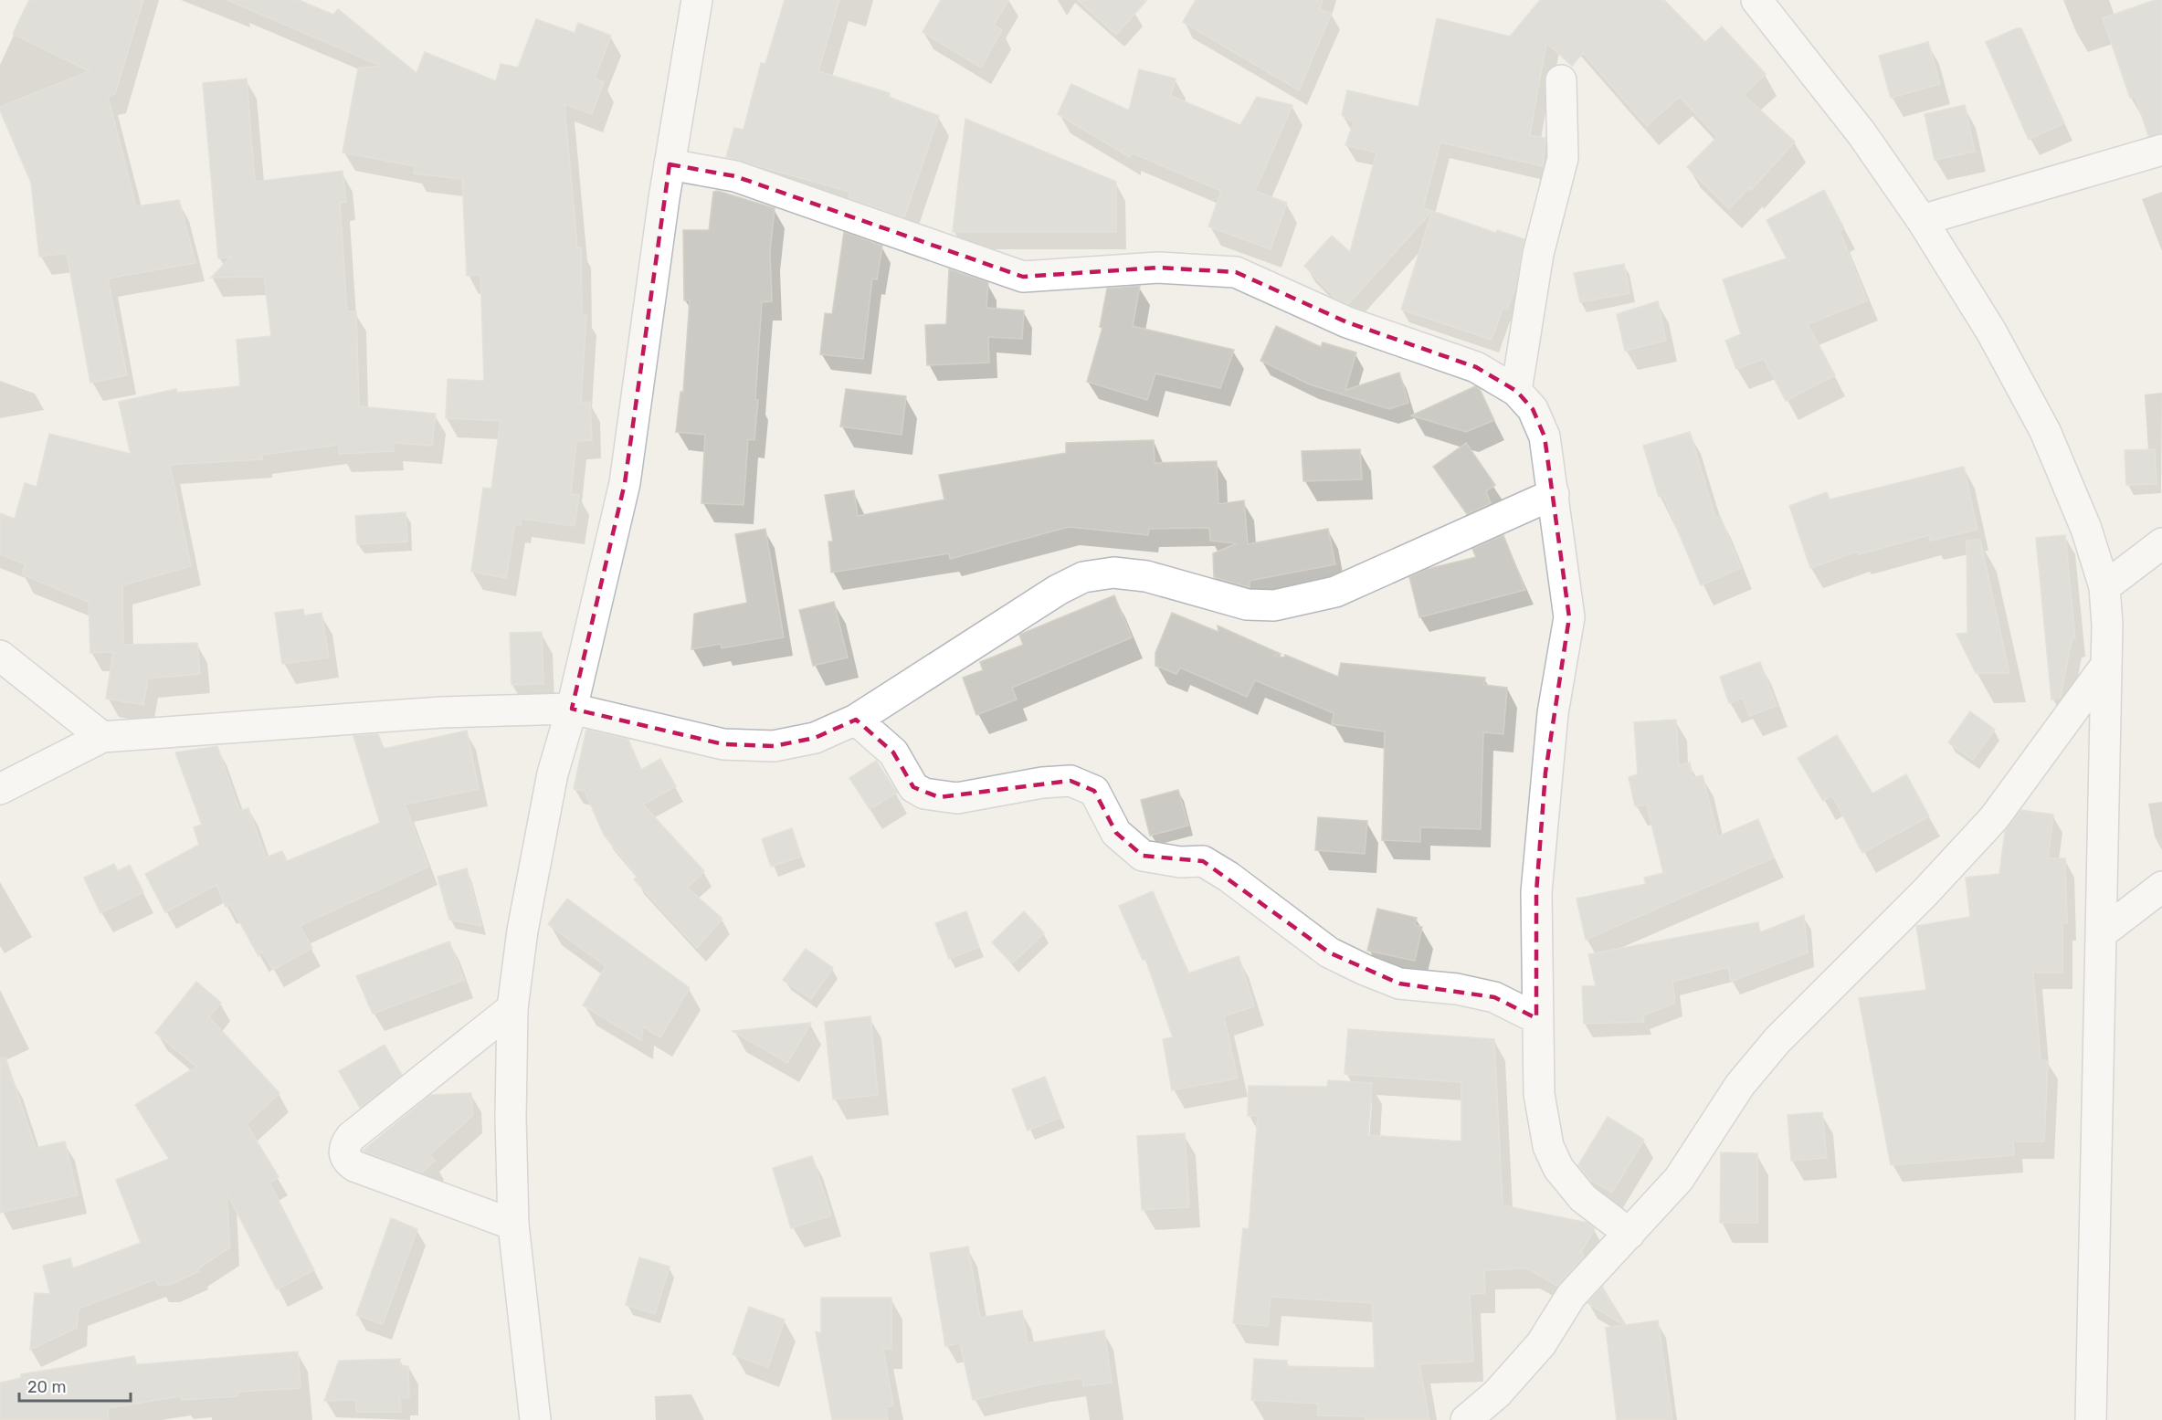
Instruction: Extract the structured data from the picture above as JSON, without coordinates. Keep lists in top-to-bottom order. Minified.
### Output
{"scale_bar":"20 m"}
